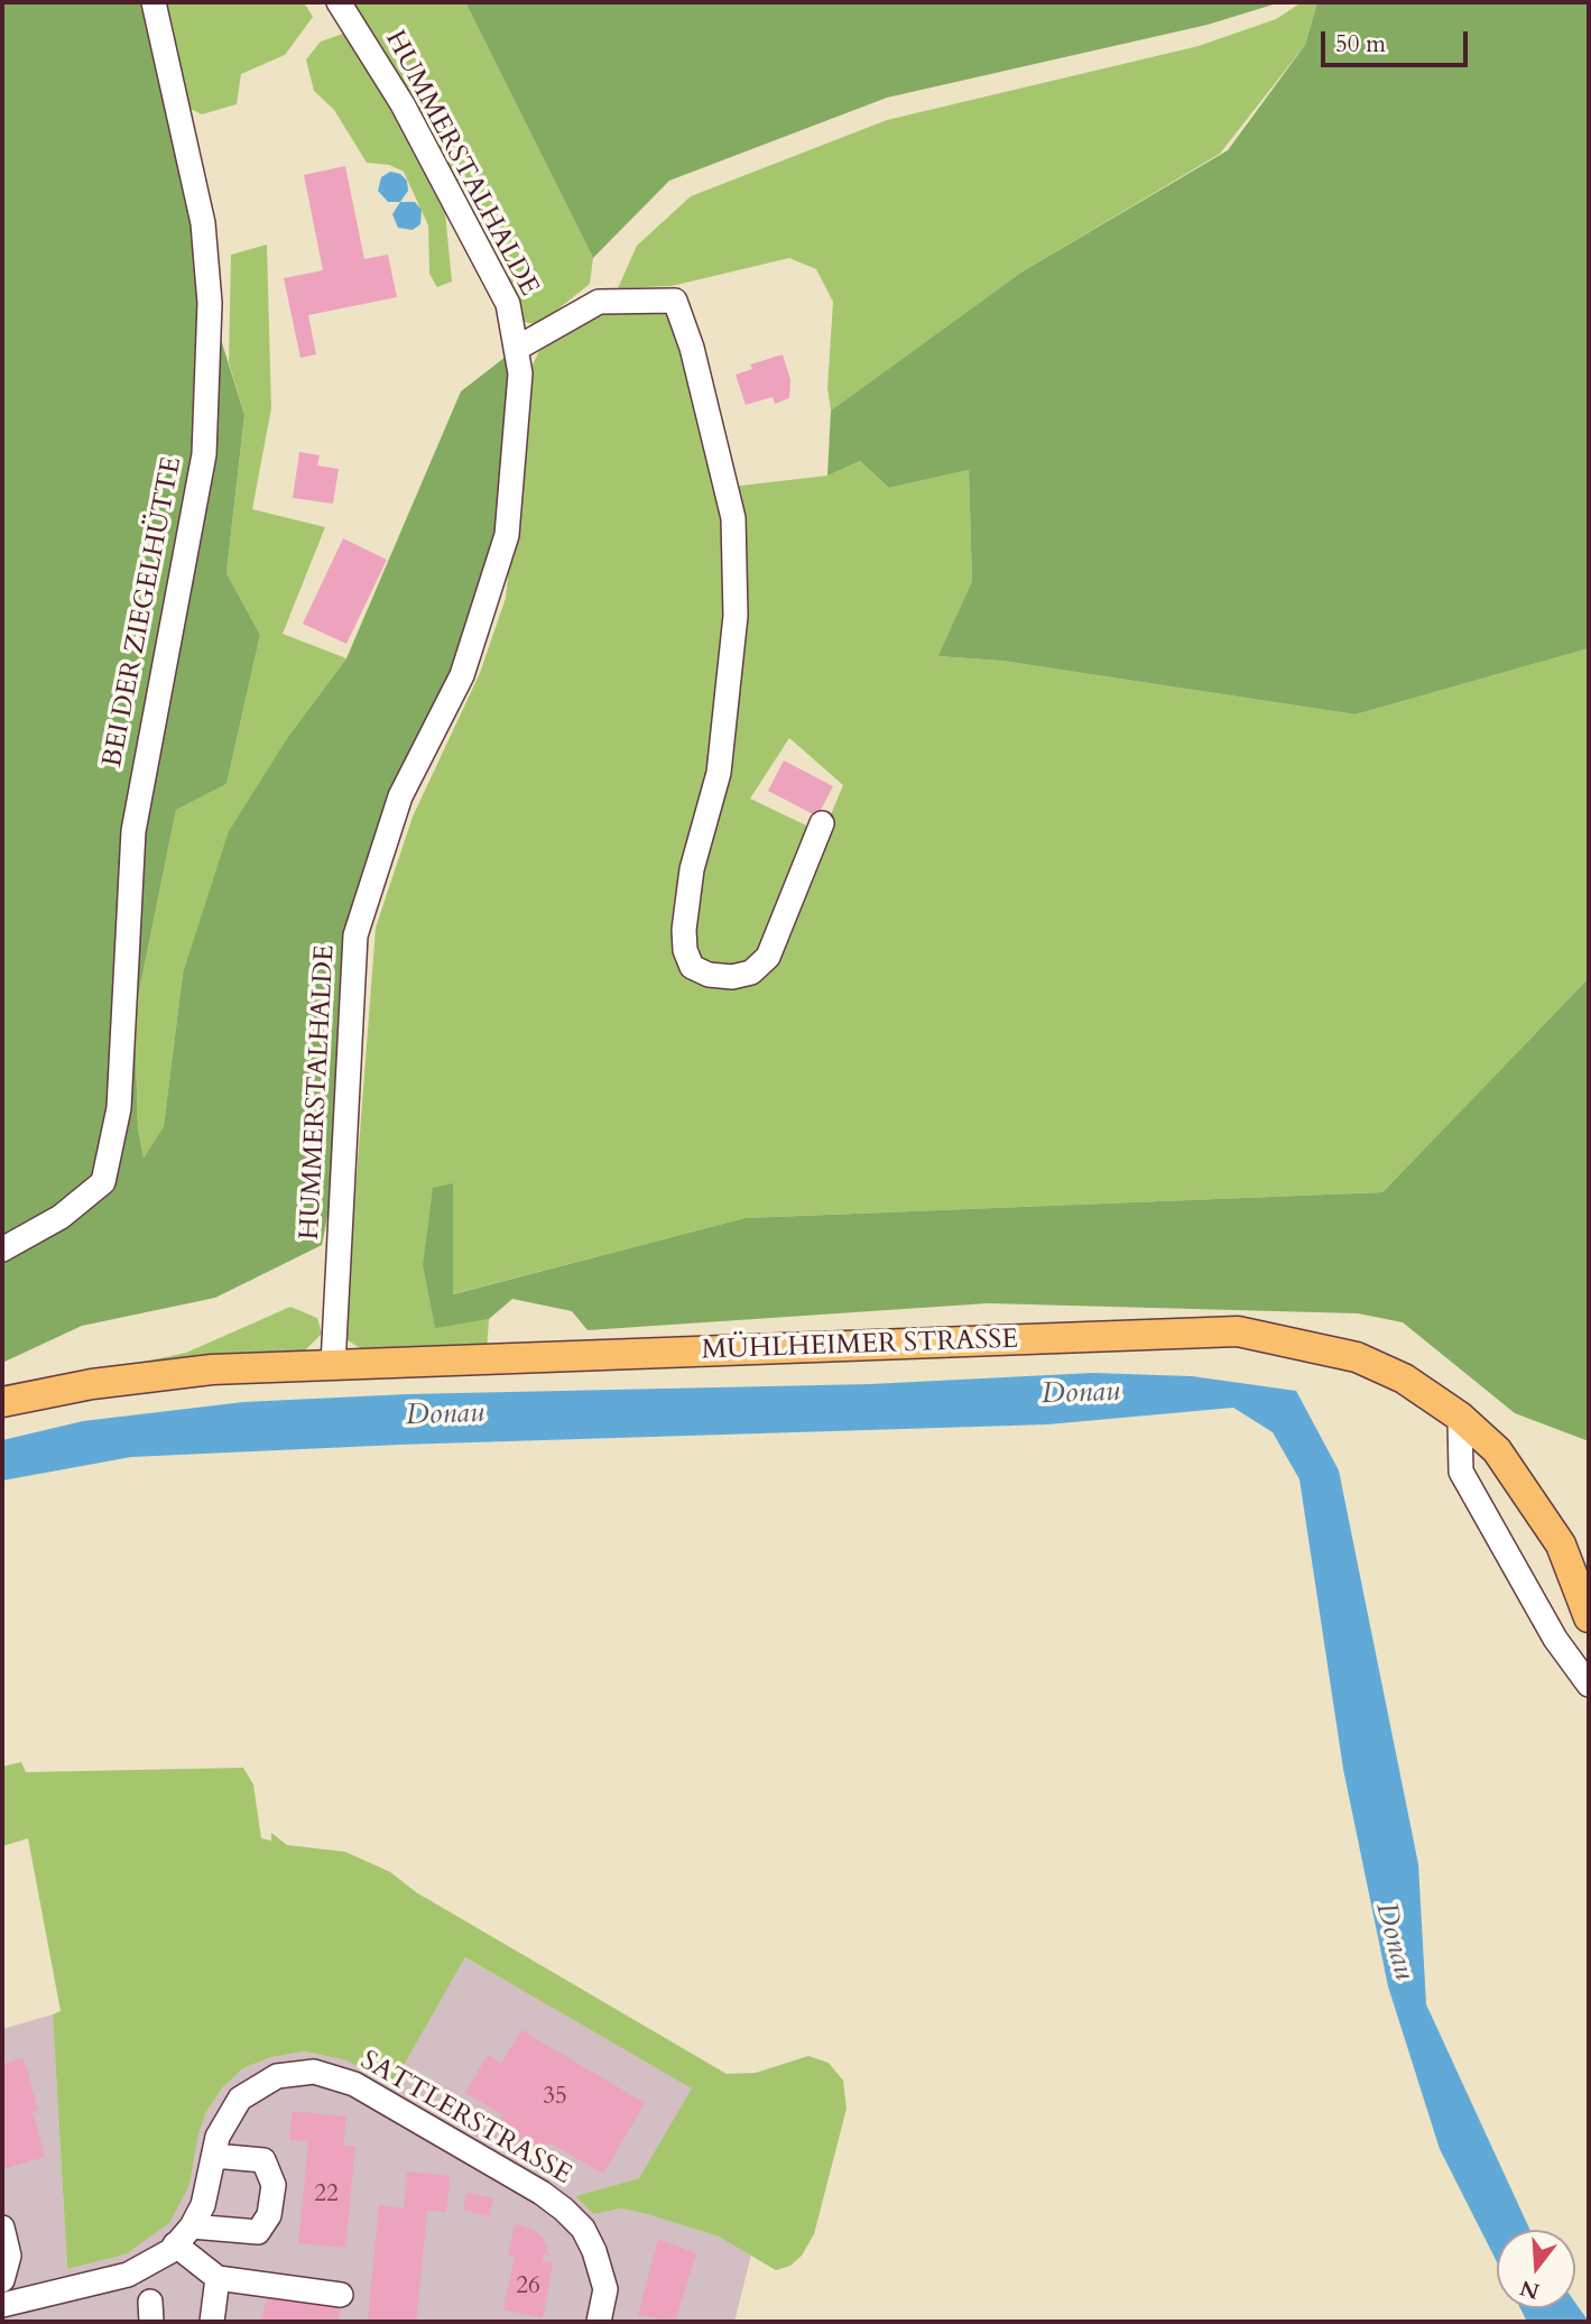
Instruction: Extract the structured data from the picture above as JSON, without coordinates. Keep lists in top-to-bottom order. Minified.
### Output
{"streets":{"main road":["MÜHLHEIMER STRASSE"],"street":["HUMMERSTALHALDE","BEI DER ZIEGELHÜTTE","SATTLERSTRASSE"]},"crossings":[["HUMMERSTALHALDE","MÜHLHEIMER STRASSE"]],"water":["Donau"],"house_numbers":["35","22","26"],"scale_bar":"50 m","north":"bottom"}
